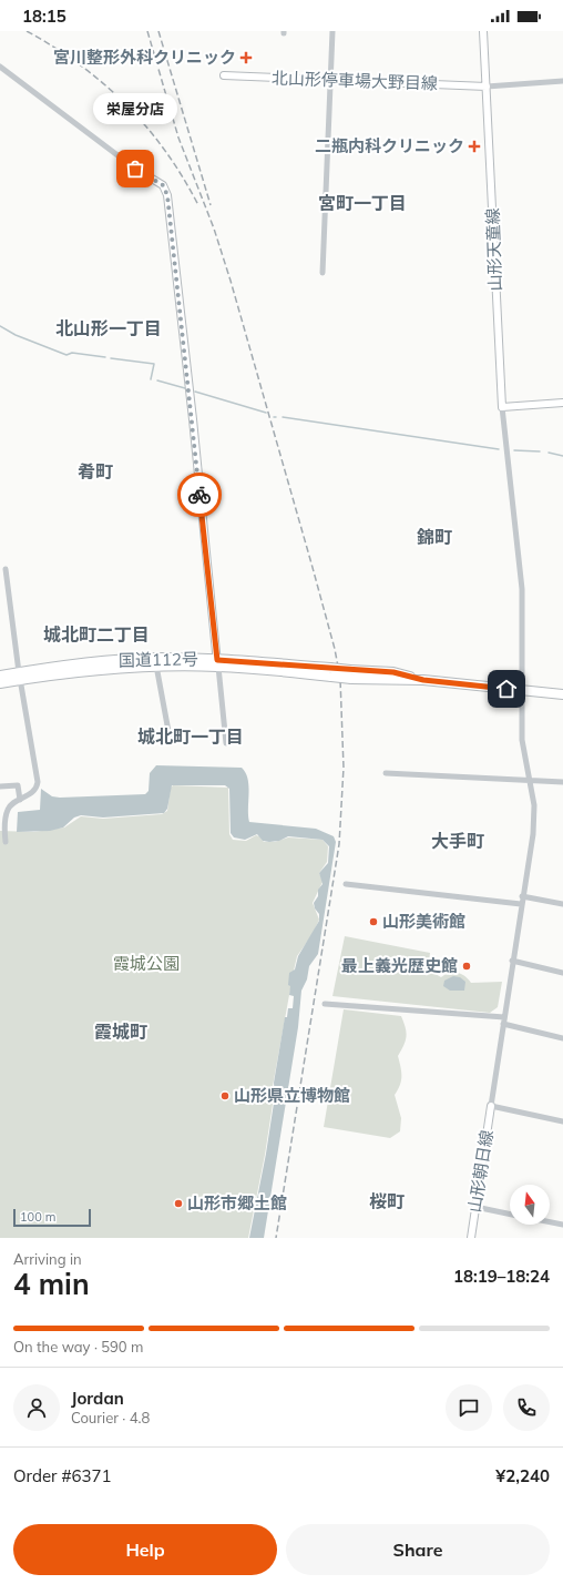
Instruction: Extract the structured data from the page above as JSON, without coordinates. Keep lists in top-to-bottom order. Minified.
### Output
{"streets":{"highway":["国道112号"],"main road":["北山形停車場大野目線","山形天童線","山形朝日線"]},"crossings":[["北山形停車場大野目線","山形天童線"]],"districts":["宮町一丁目","北山形一丁目","肴町","錦町","城北町二丁目","城北町一丁目","大手町","霞城町","桜町"],"parks":["霞城公園"],"places":{"health":["宮川整形外科クリニック","二瓶内科クリニック"],"other":["栄屋分店","山形美術館","最上義光歴史館","山形県立博物館","山形市郷土館"]},"scale_bar":"100 m","north":"top","page":{"status":"18:15","bubble":"栄屋分店","scale":"100 m","heading":["4 min","Arriving in","18:19–18:24"],"panel":["Jordan","Courier · 4.8","Order #6371","¥2,240"],"bar":"On the way · 590 m","buttons":["Help","Share"]}}
